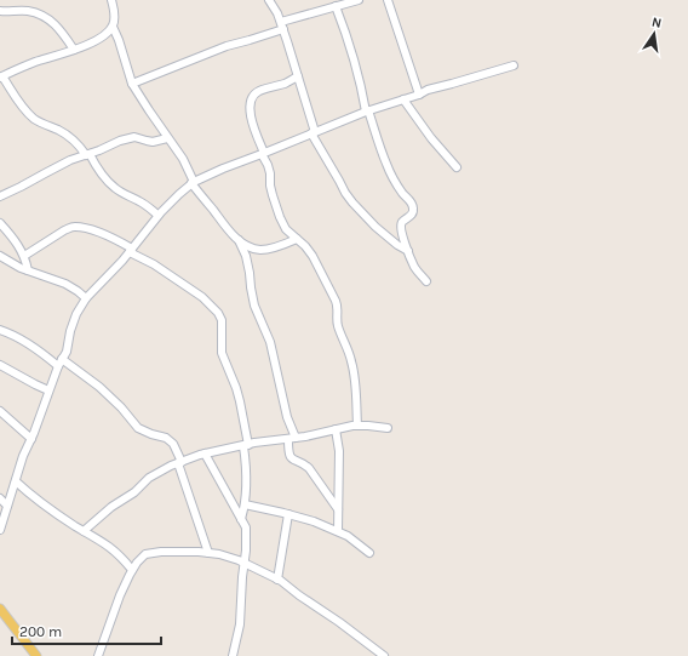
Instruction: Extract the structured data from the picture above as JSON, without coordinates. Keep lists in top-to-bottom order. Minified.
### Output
{"scale_bar":"200 m","north":"top"}
